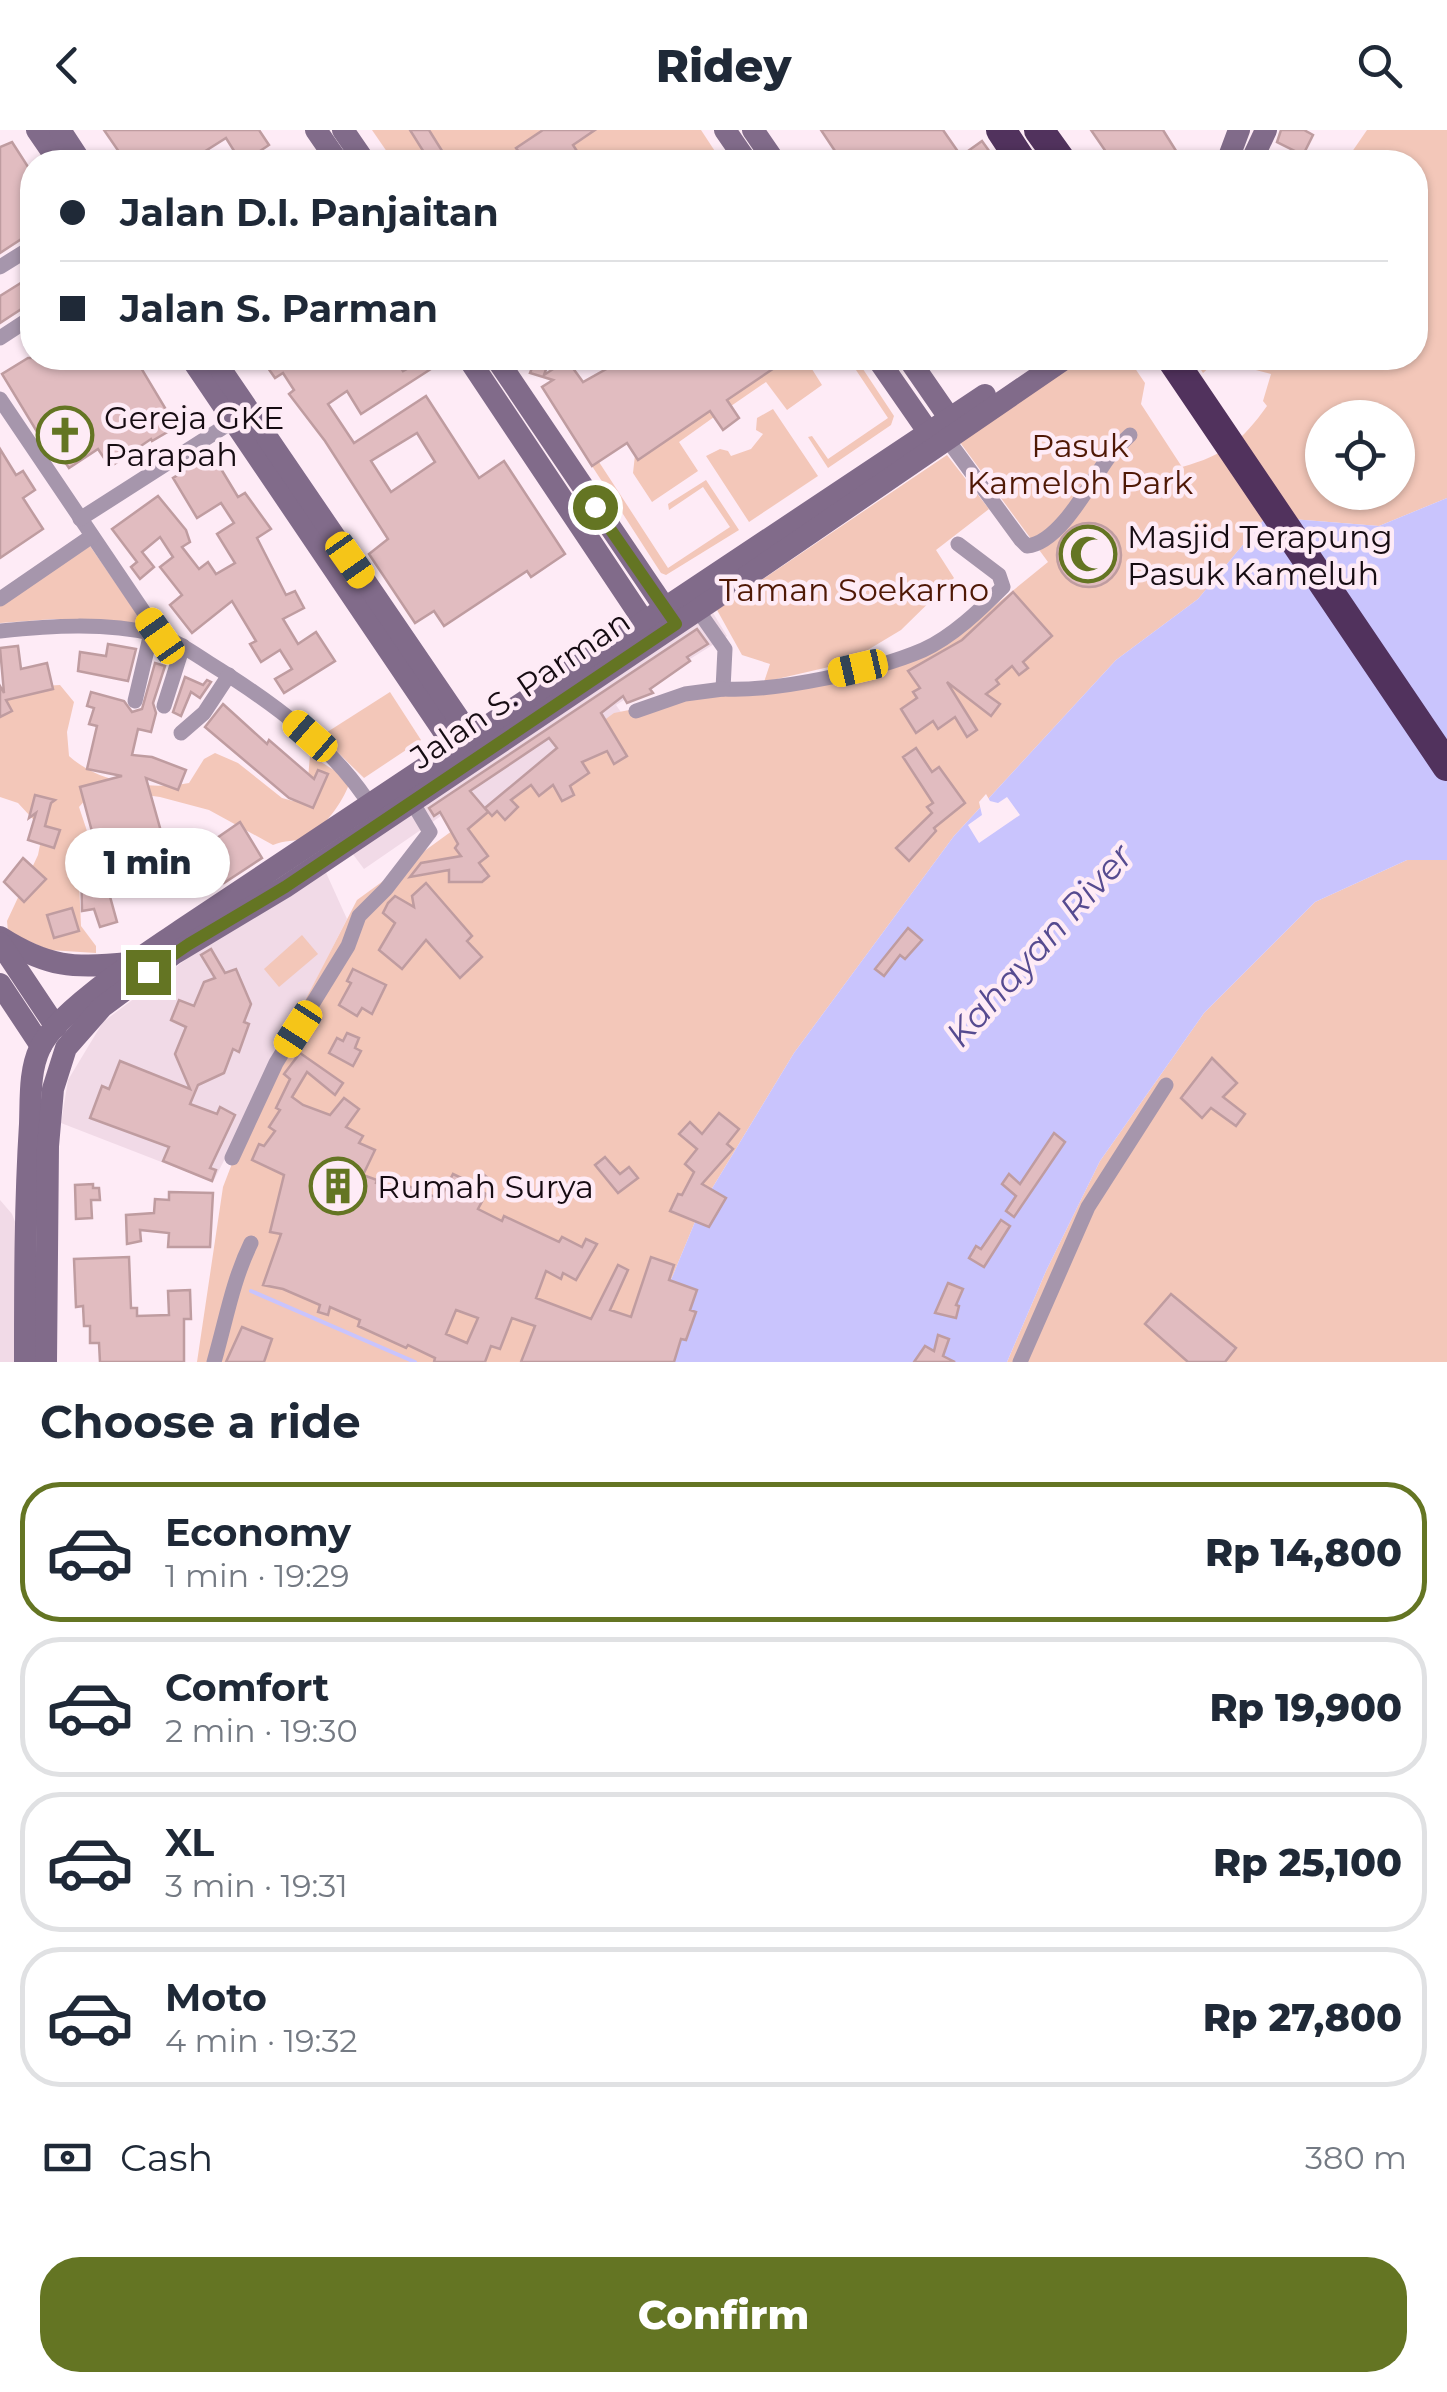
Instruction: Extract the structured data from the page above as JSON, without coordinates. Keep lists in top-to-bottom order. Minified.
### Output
{"streets":{"main road":["Jalan S. Parman"]},"water":["Kahayan River"],"parks":["Pasuk Kameloh Park","Taman Soekarno"],"places":{"church":["Gereja GKE Parapah"],"mosque":["Masjid Terapung Pasuk Kameluh"],"building":["Rumah Surya"]},"page":{"header":"Ridey","banner":["Jalan D.I. Panjaitan","Jalan S. Parman"],"bubble":"1 min","heading":"Choose a ride","list":[{"name":"Economy","note":"1 min · 19:29","value":"Rp 14,800"},{"name":"Comfort","note":"2 min · 19:30","value":"Rp 19,900"},{"name":"XL","note":"3 min · 19:31","value":"Rp 25,100"},{"name":"Moto","note":"4 min · 19:32","value":"Rp 27,800"}],"pay":["Cash","380 m"],"buttons":"Confirm"}}
